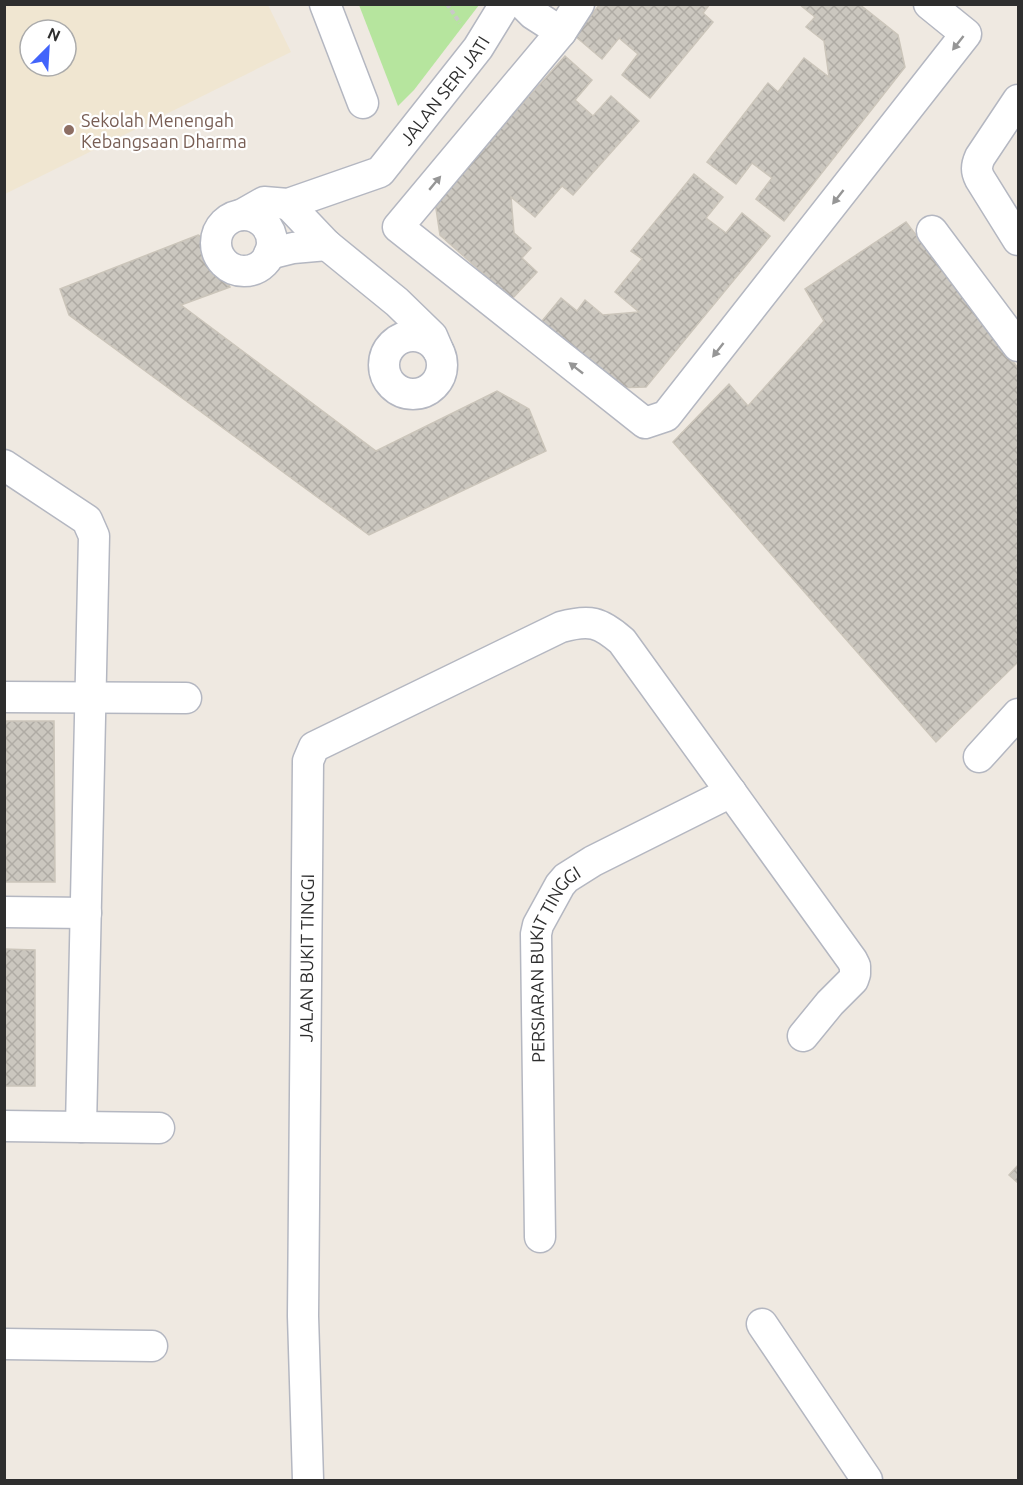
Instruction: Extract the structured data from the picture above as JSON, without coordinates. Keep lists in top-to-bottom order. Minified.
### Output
{"streets":{"street":["JALAN SERI JATI","JALAN BUKIT TINGGI","PERSIARAN BUKIT TINGGI"]},"crossings":[["JALAN BUKIT TINGGI","PERSIARAN BUKIT TINGGI"]],"places":["Sekolah Menengah Kebangsaan Dharma"],"north":"top right"}
